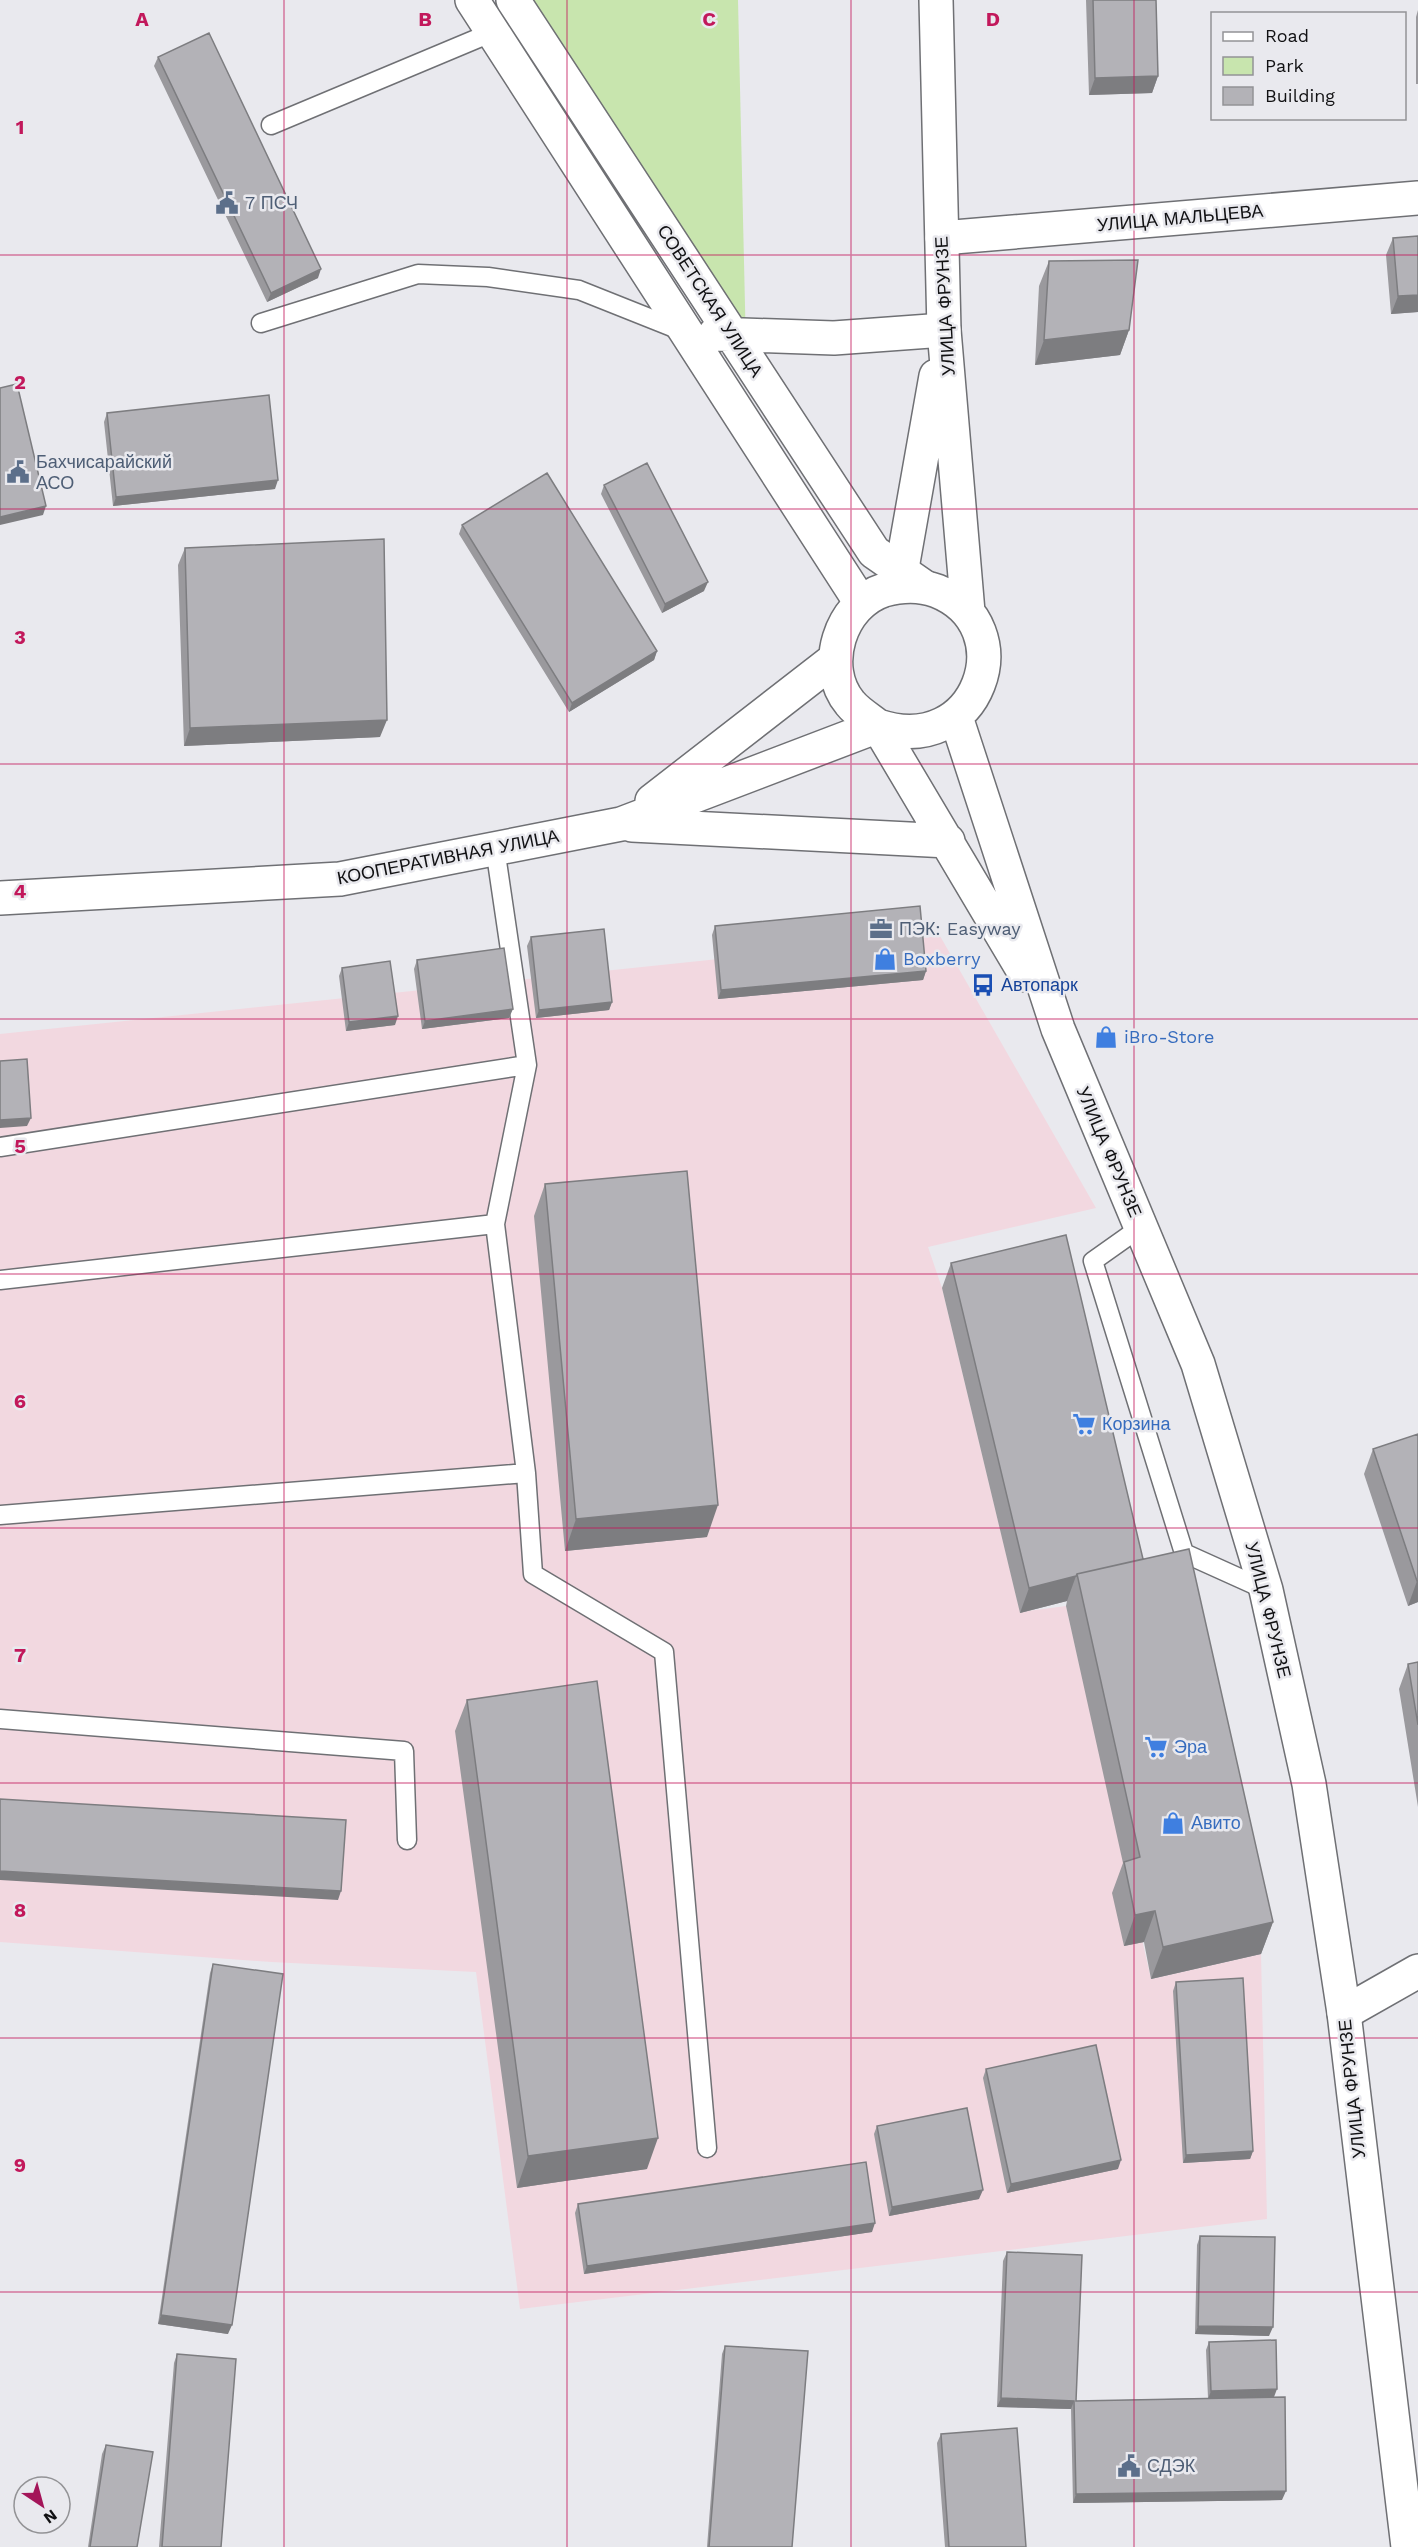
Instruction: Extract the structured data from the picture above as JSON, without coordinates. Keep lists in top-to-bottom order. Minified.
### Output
{"streets":{"main road":["УЛИЦА МАЛЬЦЕВА","СОВЕТСКАЯ УЛИЦА","УЛИЦА ФРУНЗЕ","КООПЕРАТИВНАЯ УЛИЦА"]},"crossings":[["УЛИЦА МАЛЬЦЕВА","УЛИЦА ФРУНЗЕ"],["СОВЕТСКАЯ УЛИЦА","УЛИЦА ФРУНЗЕ"],["СОВЕТСКАЯ УЛИЦА","КООПЕРАТИВНАЯ УЛИЦА"],["УЛИЦА ФРУНЗЕ","КООПЕРАТИВНАЯ УЛИЦА"]],"places":{"public building":["7 ПСЧ","Бахчисарайский АСО","СДЭК"],"office":["ПЭК: Easyway"],"shop":["Boxberry","iBro-Store","Авито"],"bus stop":["Автопарк"],"supermarket":["Корзина","Эра"]},"legend":["Road","Park","Building"],"north":"bottom right","grid":{"columns":["A","B","C","D"],"rows":["1","2","3","4","5","6","7","8","9"]}}
